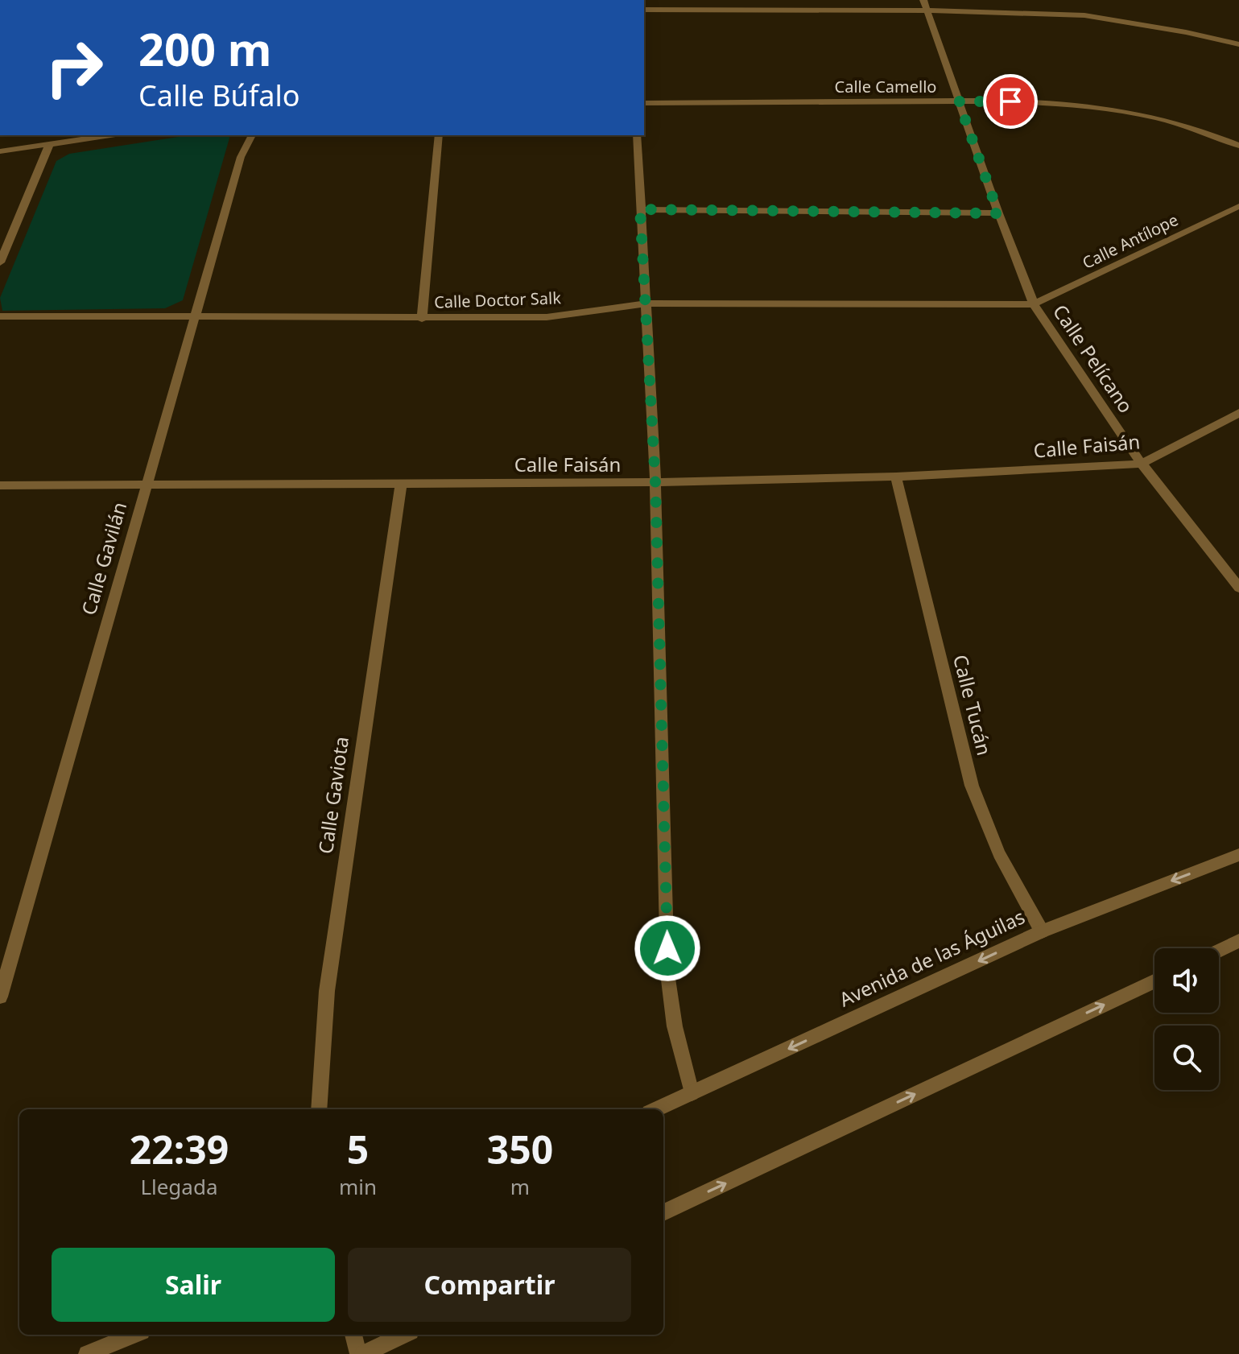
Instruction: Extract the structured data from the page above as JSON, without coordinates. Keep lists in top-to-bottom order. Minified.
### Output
{"streets":{"street":["Calle Camello","Calle Antílope","Calle Doctor Salk","Calle Pelícano","Calle Faisán","Calle Gavilán","Calle Tucán","Calle Gaviota","Avenida de las Águilas"]},"crossings":[["Calle Camello","Calle Pelícano"],["Calle Antílope","Calle Doctor Salk"],["Calle Antílope","Calle Pelícano"],["Calle Doctor Salk","Calle Pelícano"],["Calle Doctor Salk","Calle Gavilán"],["Calle Pelícano","Calle Faisán"],["Calle Faisán","Calle Gavilán"],["Calle Faisán","Calle Tucán"],["Calle Faisán","Calle Gaviota"],["Calle Tucán","Avenida de las Águilas"]],"page":{"turn":["200 m","Calle Búfalo"],"eta":["22:39","Llegada","5","min","350","m"],"buttons":["Salir","Compartir"]}}
